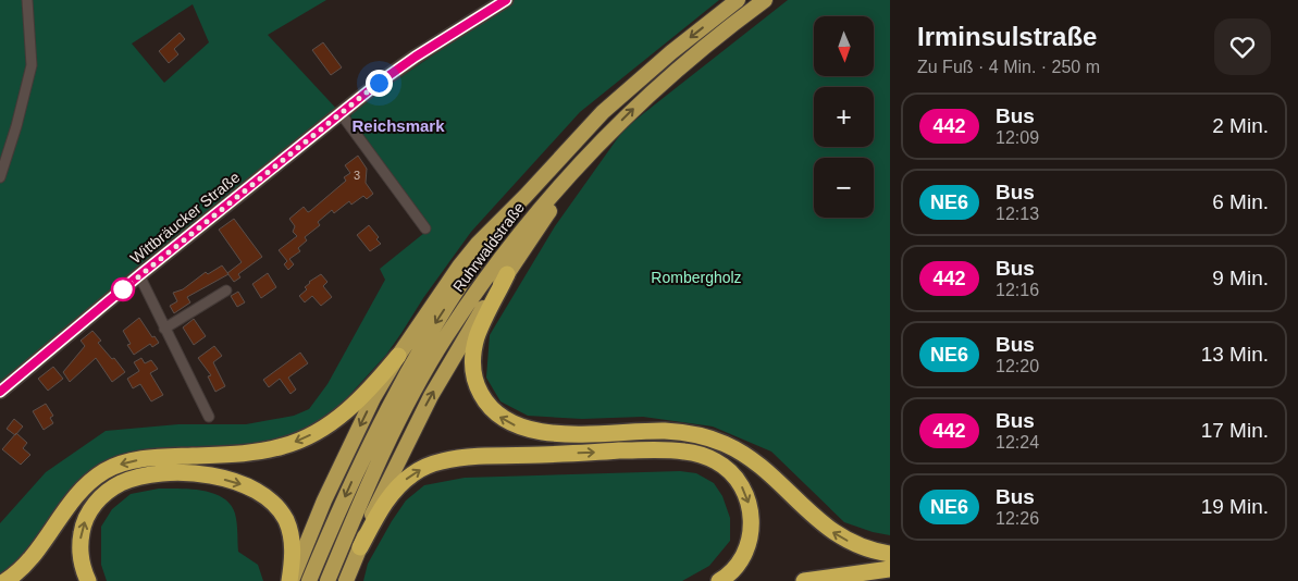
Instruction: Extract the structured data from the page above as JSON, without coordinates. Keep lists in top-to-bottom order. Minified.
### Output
{"streets":{"highway":["Ruhrwaldstraße"],"main road":["Wittbräucker Straße"]},"districts":["Reichsmark"],"parks":["Rombergholz"],"lines":["bus line 442"],"house_numbers":["3"],"north":"bottom","page":{"heading":["Irminsulstraße","Zu Fuß · 4 Min. · 250 m"],"map_buttons":["+","−"],"list":[{"mark":"442","name":"Bus","note":"12:09","value":"2 Min."},{"mark":"NE6","name":"Bus","note":"12:13","value":"6 Min."},{"mark":"442","name":"Bus","note":"12:16","value":"9 Min."},{"mark":"NE6","name":"Bus","note":"12:20","value":"13 Min."},{"mark":"442","name":"Bus","note":"12:24","value":"17 Min."},{"mark":"NE6","name":"Bus","note":"12:26","value":"19 Min."}]}}
